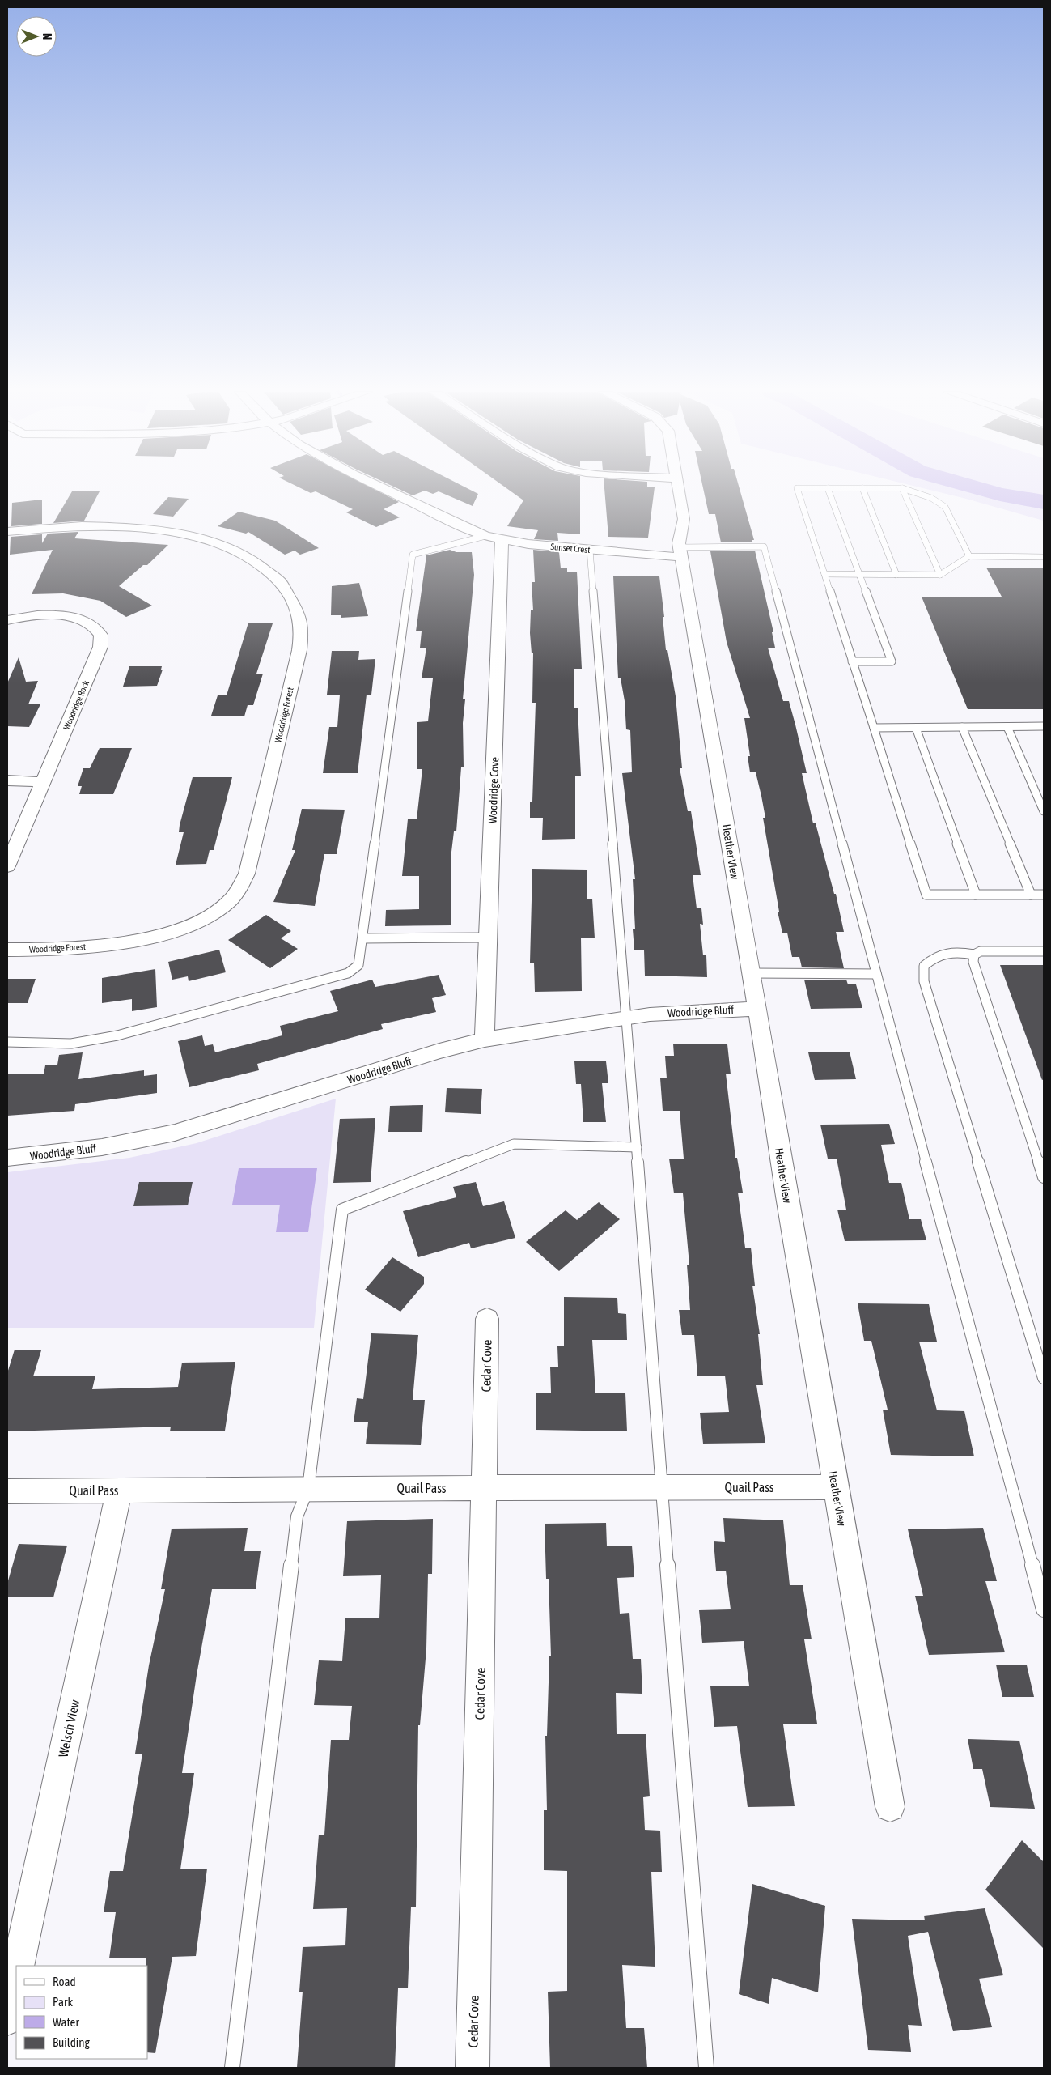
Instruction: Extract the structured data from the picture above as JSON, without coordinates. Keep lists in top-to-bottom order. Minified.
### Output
{"streets":{"street":["Sunset Crest","Woodridge Rock","Woodridge Forest","Woodridge Cove","Heather View","Woodridge Bluff","Cedar Cove","Quail Pass","Welsch View"]},"crossings":[["Sunset Crest","Woodridge Cove"],["Sunset Crest","Heather View"],["Woodridge Cove","Woodridge Bluff"],["Heather View","Woodridge Bluff"],["Heather View","Quail Pass"],["Cedar Cove","Quail Pass"],["Quail Pass","Welsch View"]],"legend":["Road","Park","Water","Building"],"north":"right"}
